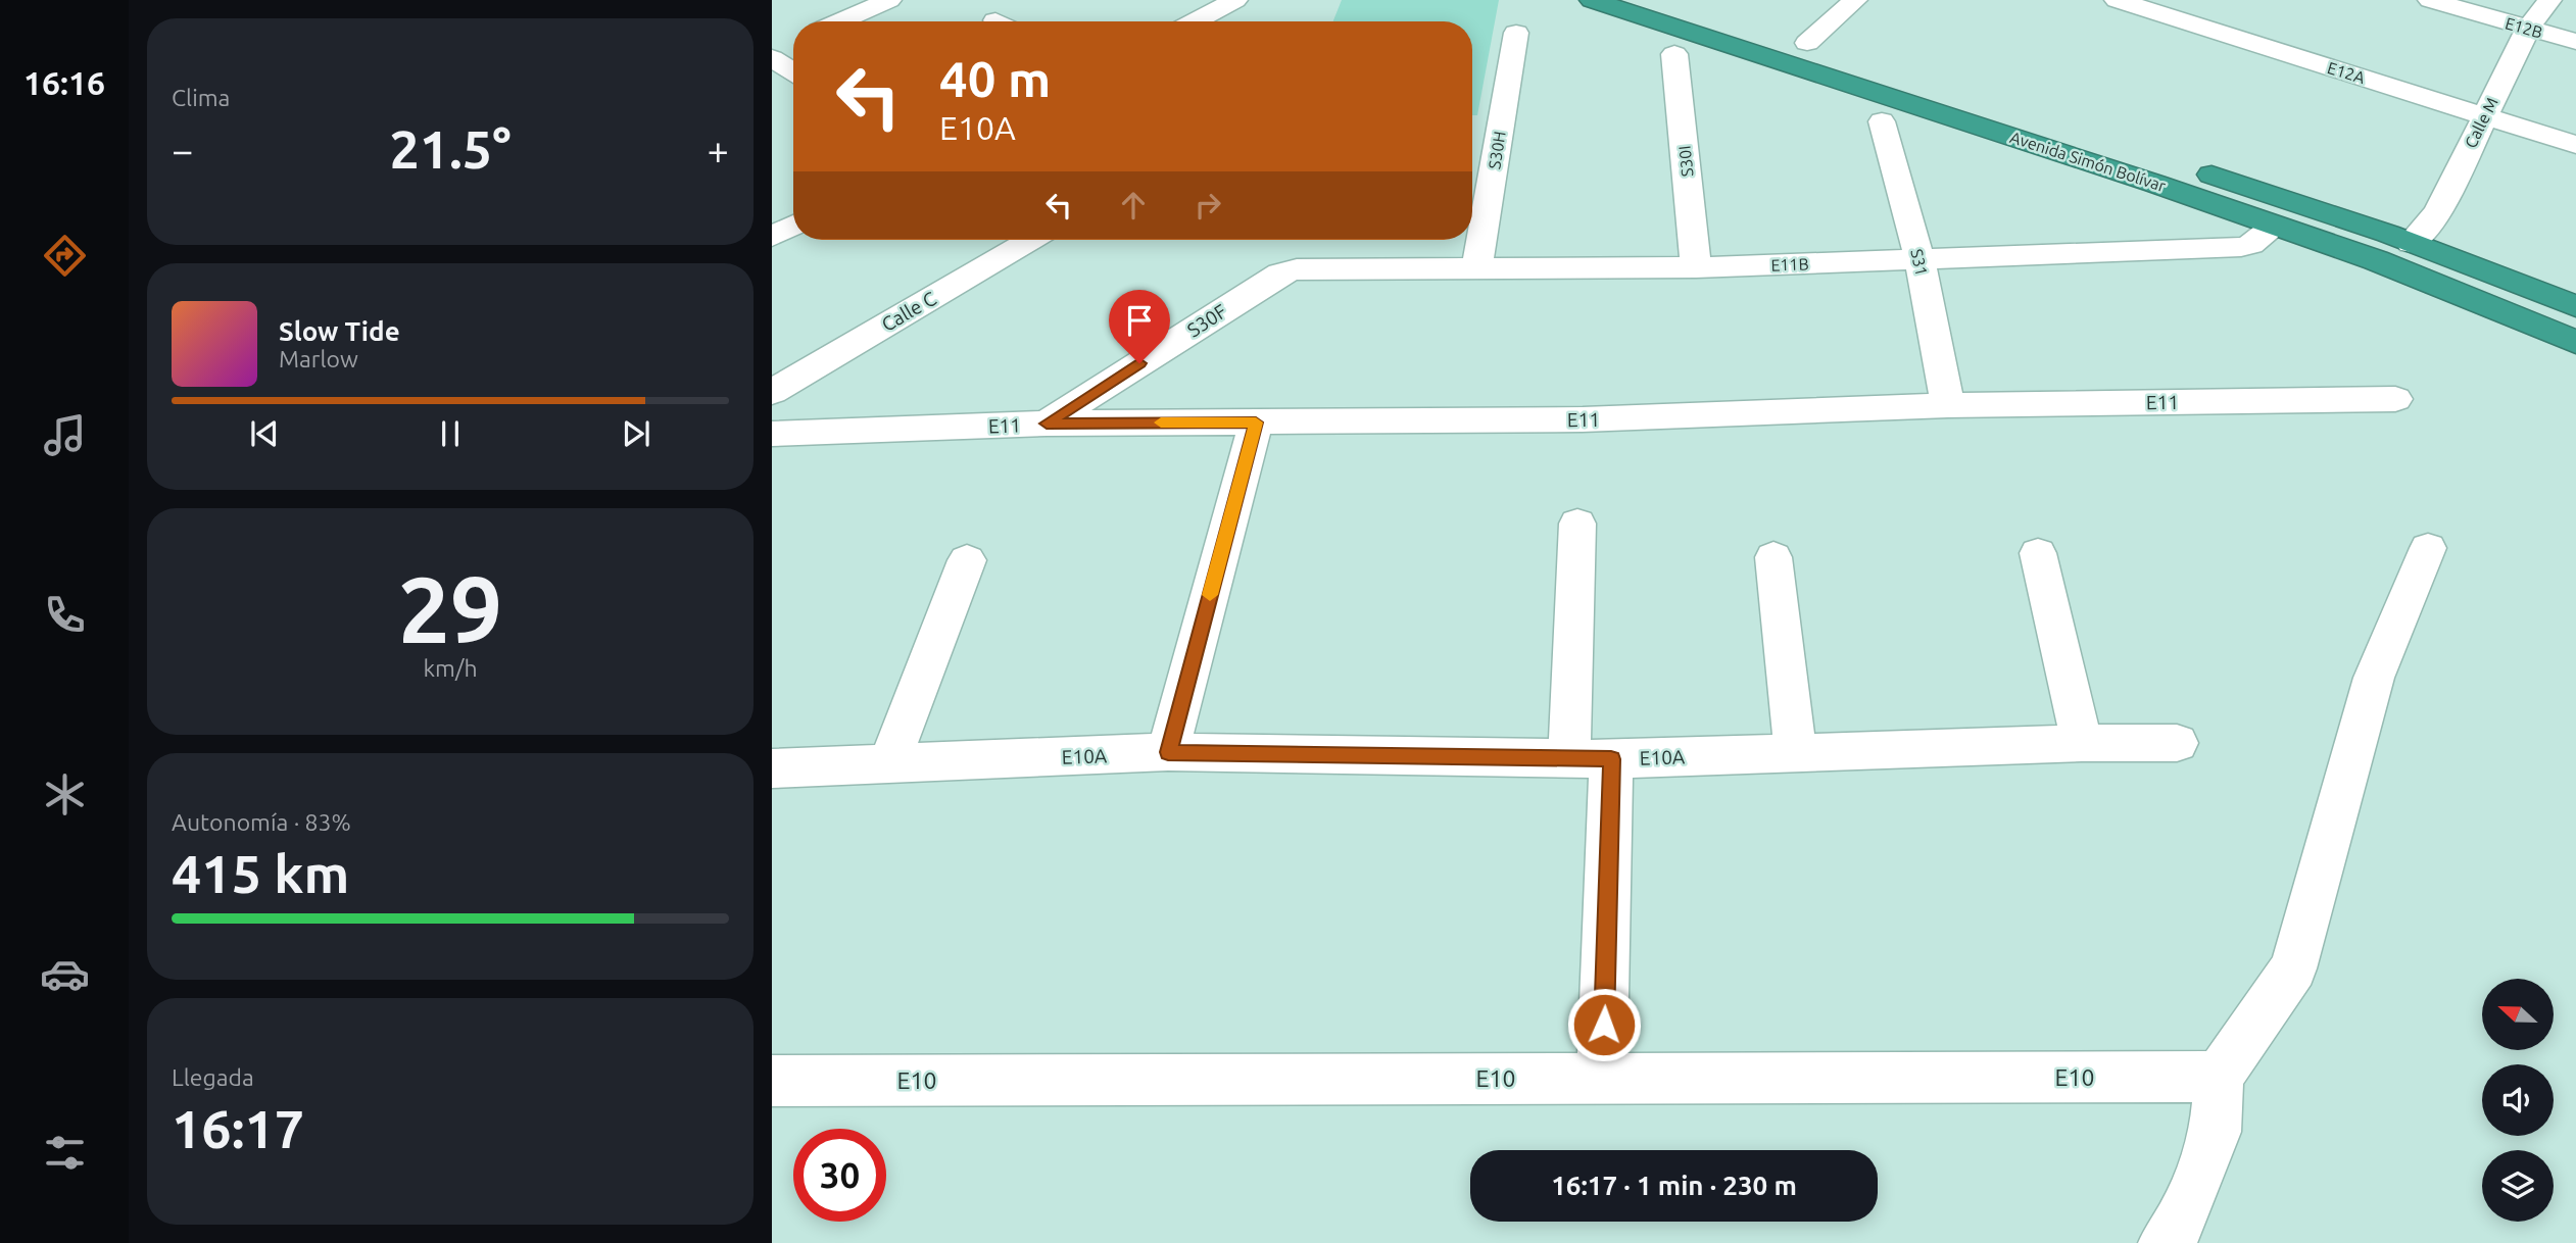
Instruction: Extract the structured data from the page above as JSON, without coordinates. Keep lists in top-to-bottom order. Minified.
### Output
{"streets":{"highway":["Avenida Simón Bolívar"],"street":["E12B","E12A","Calle M","S30H","S30I","S31","E11B","Calle C","S30F","E11","E10A","E10"]},"crossings":[["E12B","Calle M"],["E12A","Calle M"],["Calle M","Avenida Simón Bolívar"],["S30H","E11B"],["S30I","E11B"],["Avenida Simón Bolívar","E11B"],["S31","E11B"],["S31","E11"],["E11B","S30F"],["S30F","E11"]],"north":"left","page":{"tabs":"16:16","tile":["Clima",["29","km/h"],["Autonomía · 83%","415 km"],["Llegada","16:17"]],"turn":["40 m","E10A"],"heat":["−","21.5°","+"],"song":["Slow Tide","Marlow"],"limit":"30","trip":"16:17 · 1 min · 230 m"}}
